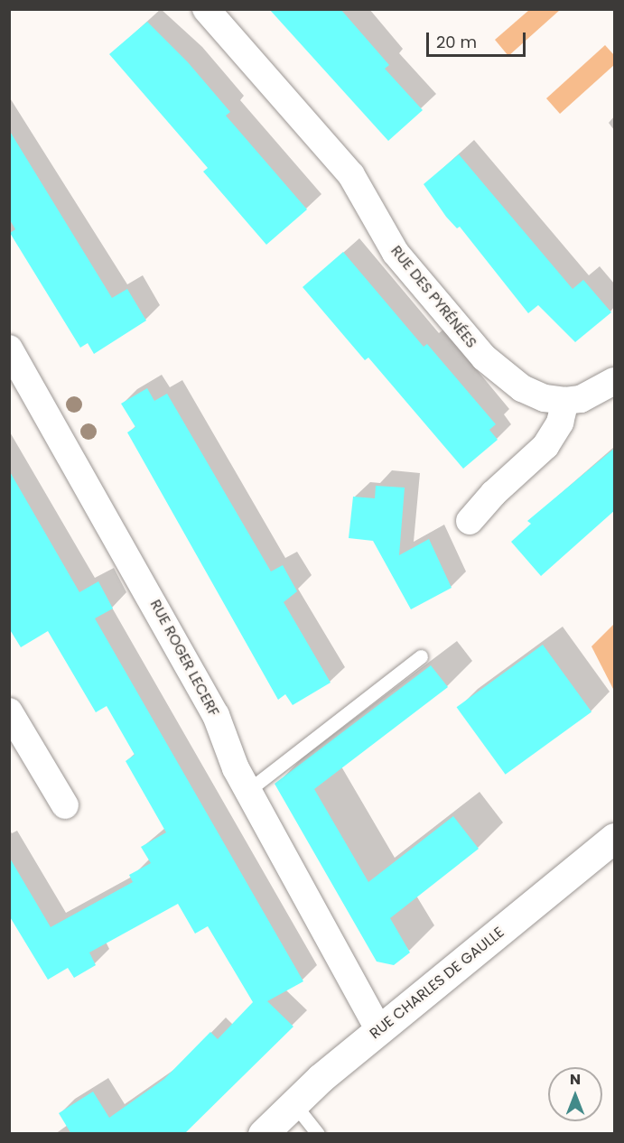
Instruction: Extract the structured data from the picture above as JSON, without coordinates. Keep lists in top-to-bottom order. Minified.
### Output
{"streets":{"street":["RUE DES PYRÉNÉES","RUE ROGER LECERF","RUE CHARLES DE GAULLE"]},"crossings":[["RUE ROGER LECERF","RUE CHARLES DE GAULLE"]],"scale_bar":"20 m","north":"top"}
